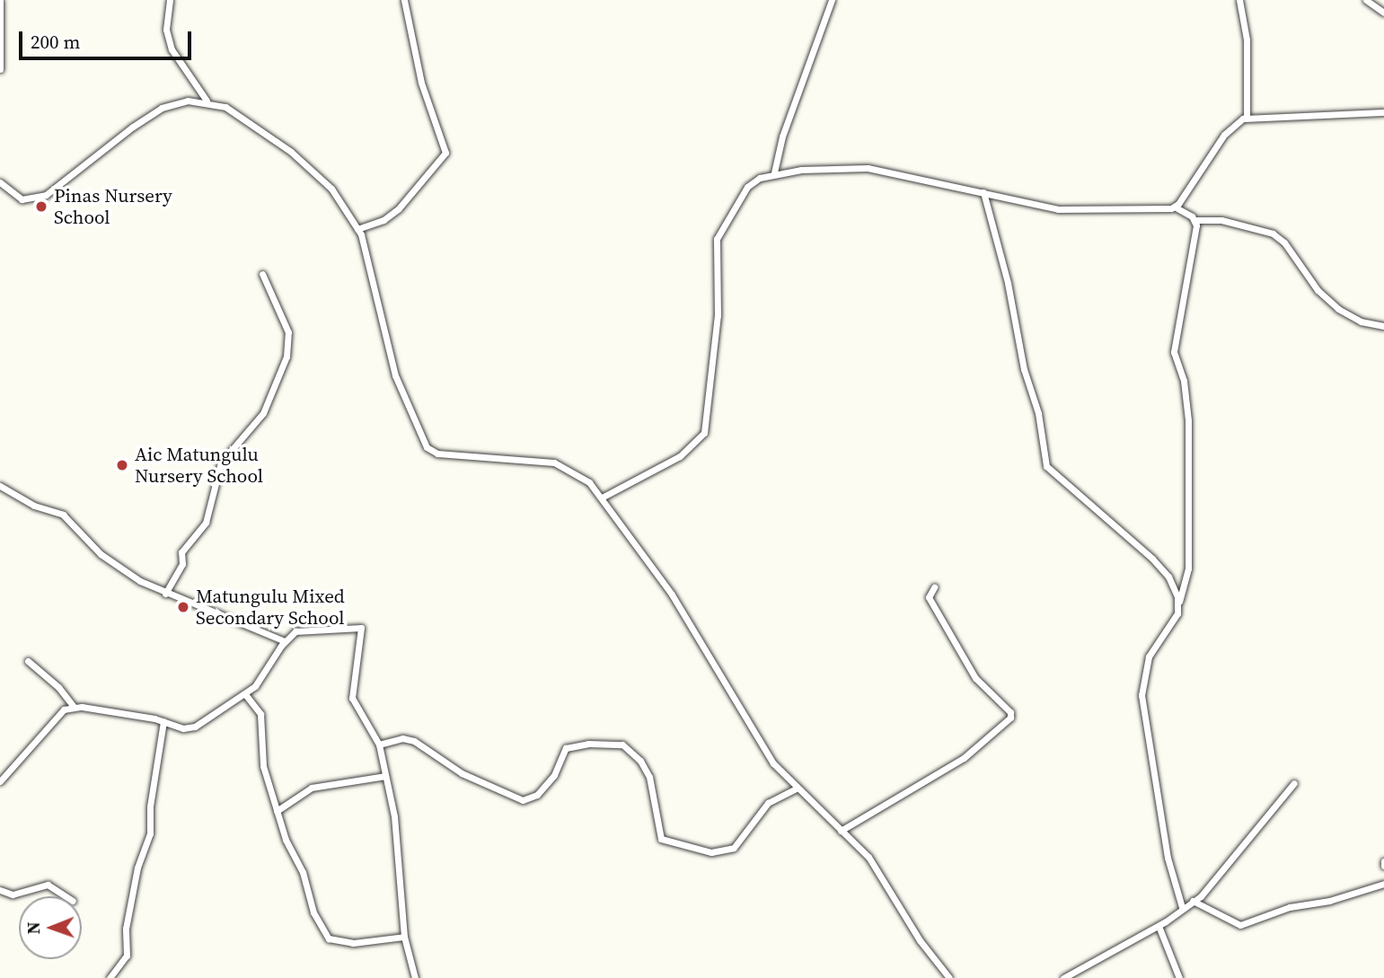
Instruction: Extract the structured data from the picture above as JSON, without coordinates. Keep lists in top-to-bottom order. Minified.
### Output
{"places":["Pinas Nursery School","Aic Matungulu Nursery School","Matungulu Mixed Secondary School"],"scale_bar":"200 m","north":"left"}
